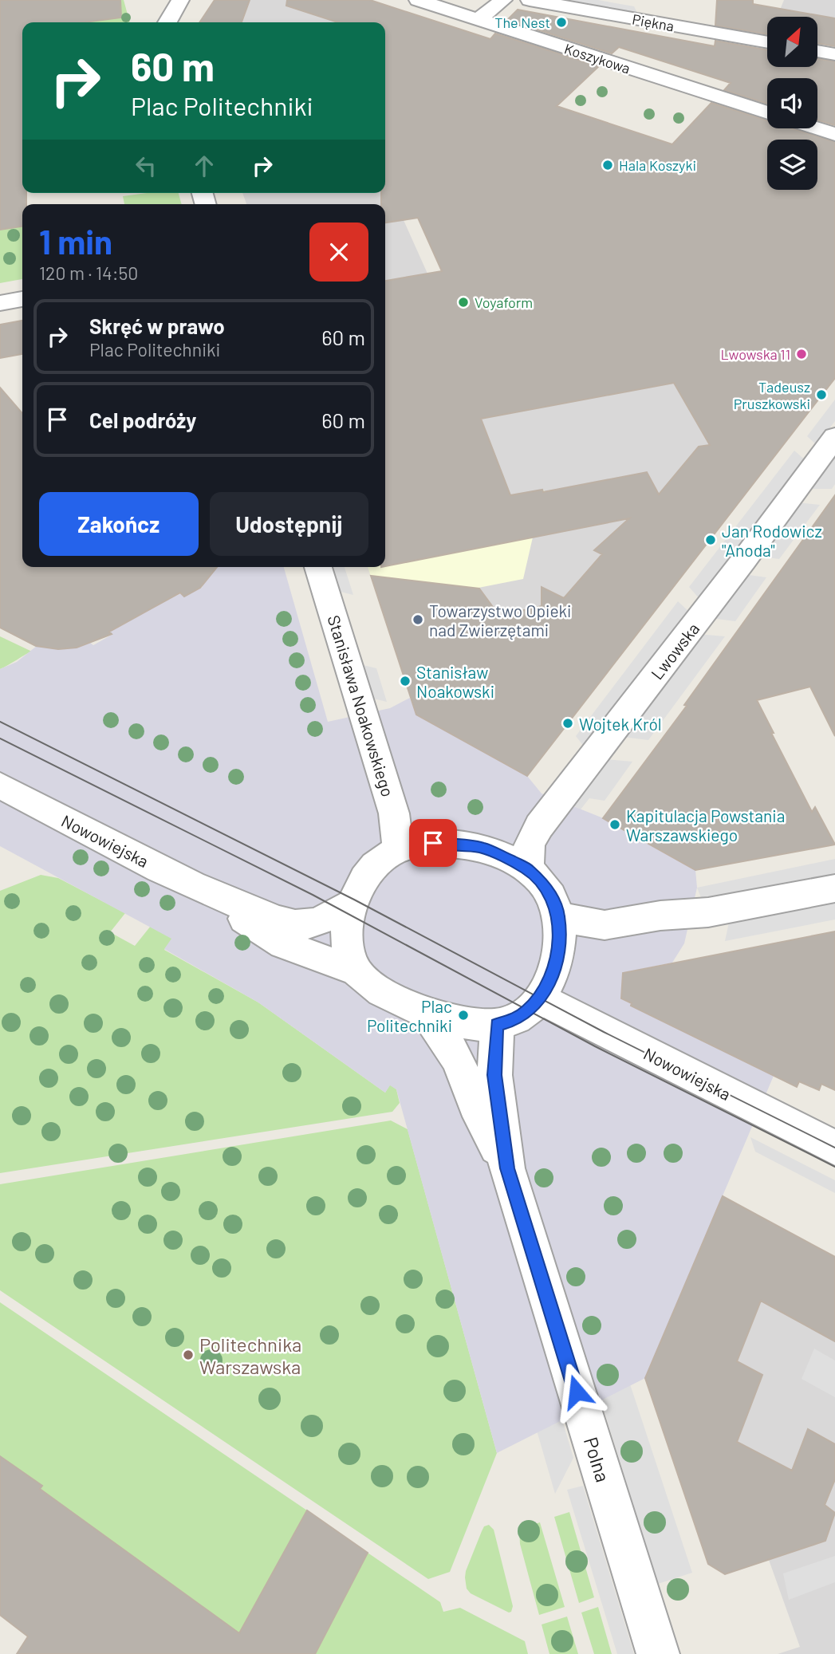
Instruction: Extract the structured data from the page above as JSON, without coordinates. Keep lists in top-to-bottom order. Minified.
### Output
{"streets":{"street":["Piękna","Koszykowa","Lwowska","Stanisława Noakowskiego","Nowowiejska","Polna"]},"crossings":[["Lwowska","Stanisława Noakowskiego"],["Lwowska","Nowowiejska"],["Lwowska","Polna"],["Stanisława Noakowskiego","Nowowiejska"],["Stanisława Noakowskiego","Polna"],["Nowowiejska","Polna"]],"places":["The Nest","Hala Koszyki","Voyaform","Lwowska 11","Tadeusz Pruszkowski","Jan Rodowicz \"Anoda\"","Towarzystwo Opieki nad Zwierzętami","Stanisław Noakowski","Wojtek Król","Kapitulacja Powstania Warszawskiego","Plac Politechniki","Politechnika Warszawska"],"north":"top right","page":{"turn":["60 m","Plac Politechniki"],"heading":["1 min","120 m · 14:50"],"list":[{"name":"Skręć w prawo","note":"Plac Politechniki","value":"60 m"},{"name":"Cel podróży","value":"60 m"}],"buttons":["Zakończ","Udostępnij"]}}
